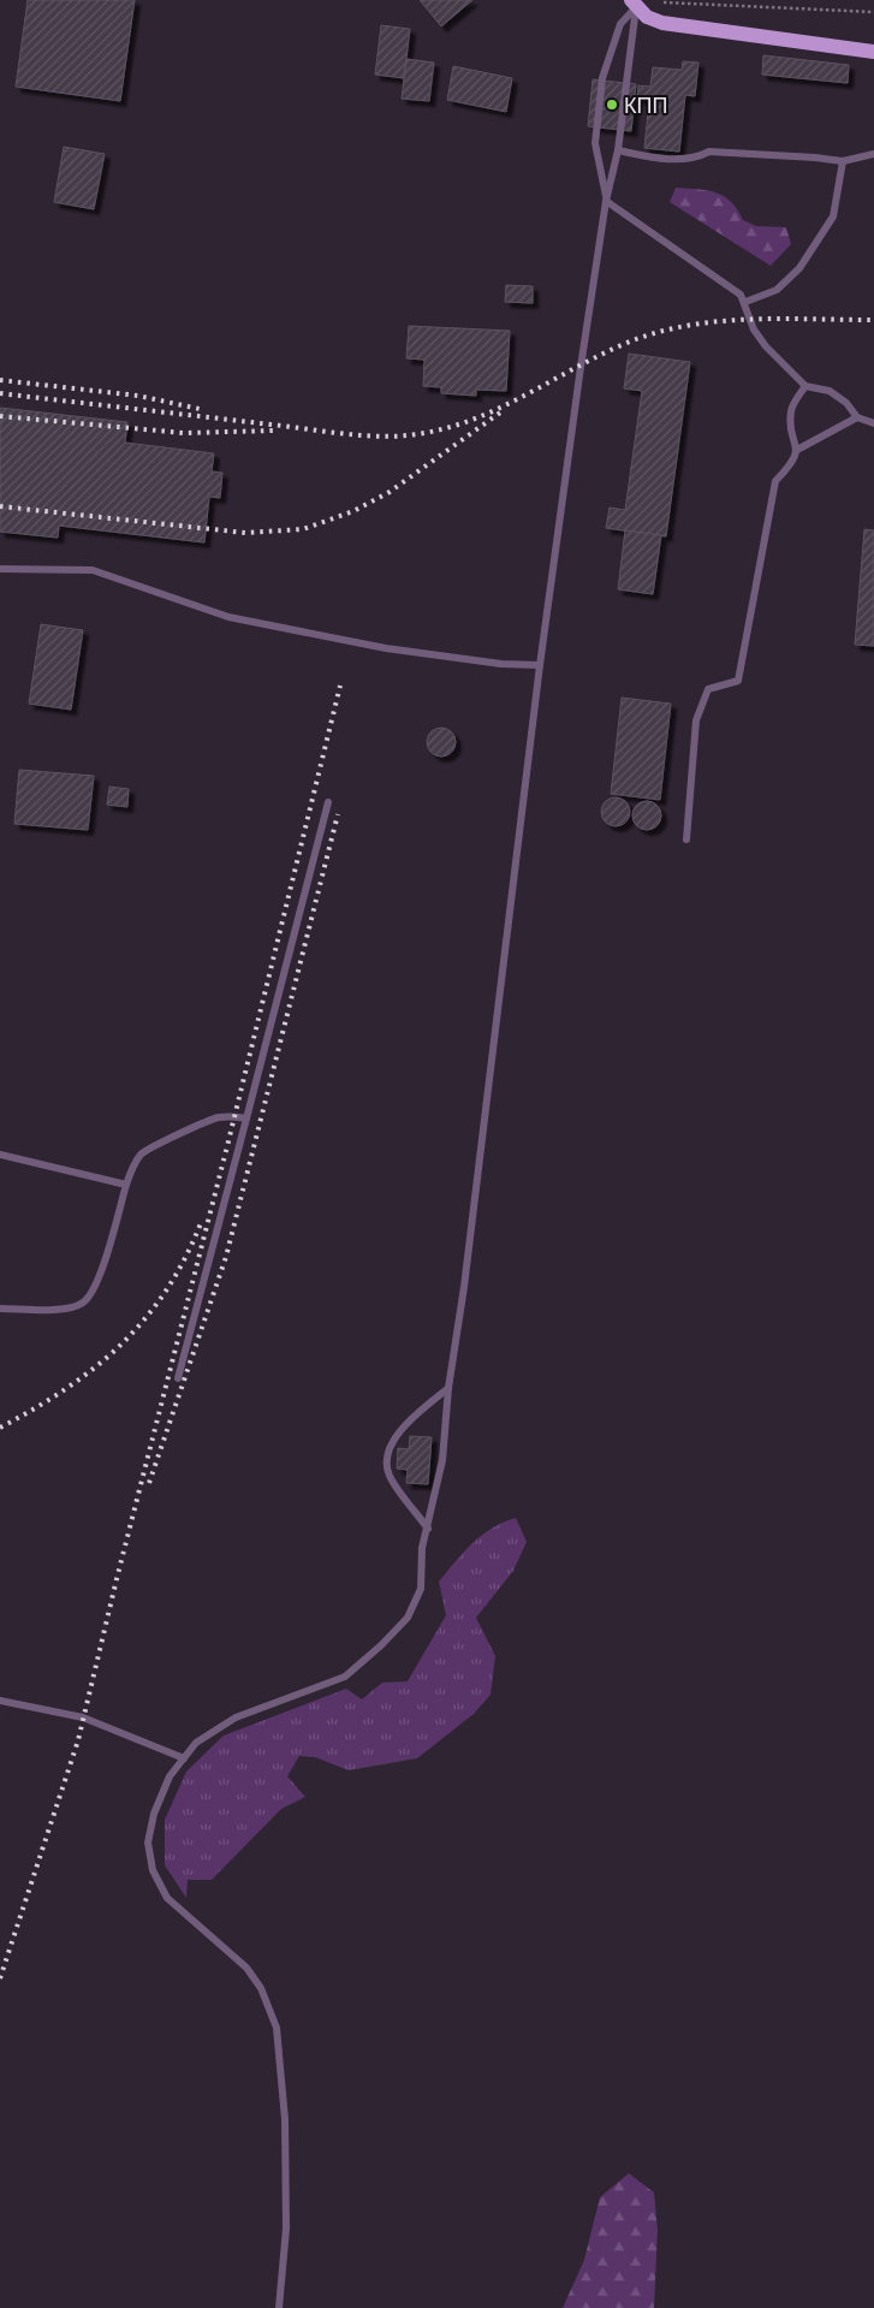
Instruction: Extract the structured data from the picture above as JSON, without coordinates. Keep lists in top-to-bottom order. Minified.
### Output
{"places":["КПП"]}
